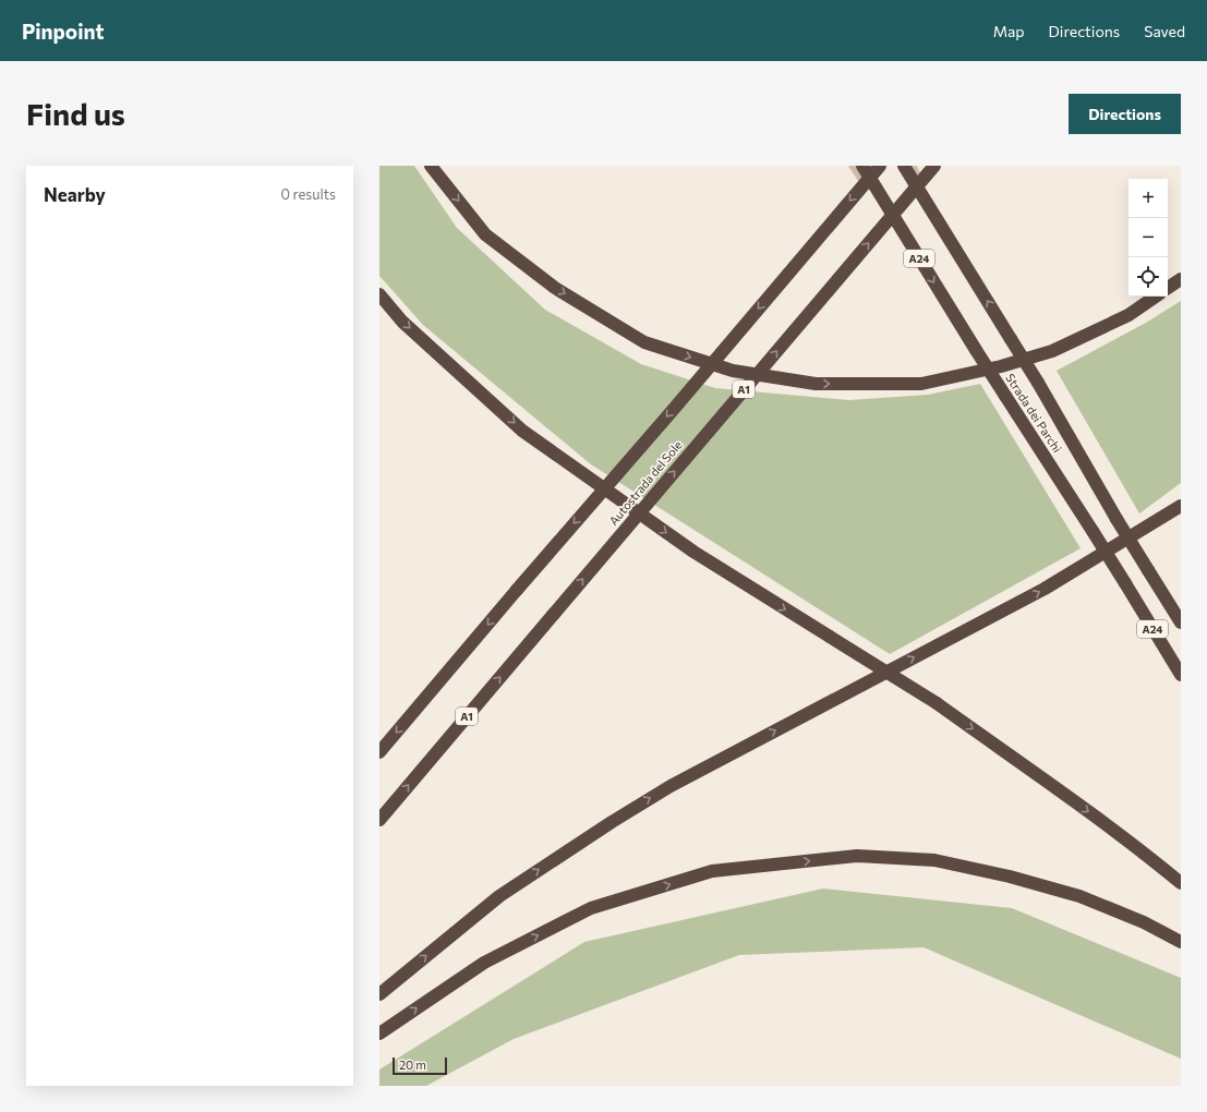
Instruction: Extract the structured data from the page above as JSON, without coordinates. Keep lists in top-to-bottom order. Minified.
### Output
{"streets":{"highway":["A24","A1","Strada dei Parchi","Autostrada del Sole"]},"scale_bar":"20 m","page":{"header":"Pinpoint","nav":["Map","Directions","Saved"],"buttons":"Directions","title":"Find us","heading":["Nearby","0 results"],"map_buttons":["+","−"],"scale":"20 m"}}
